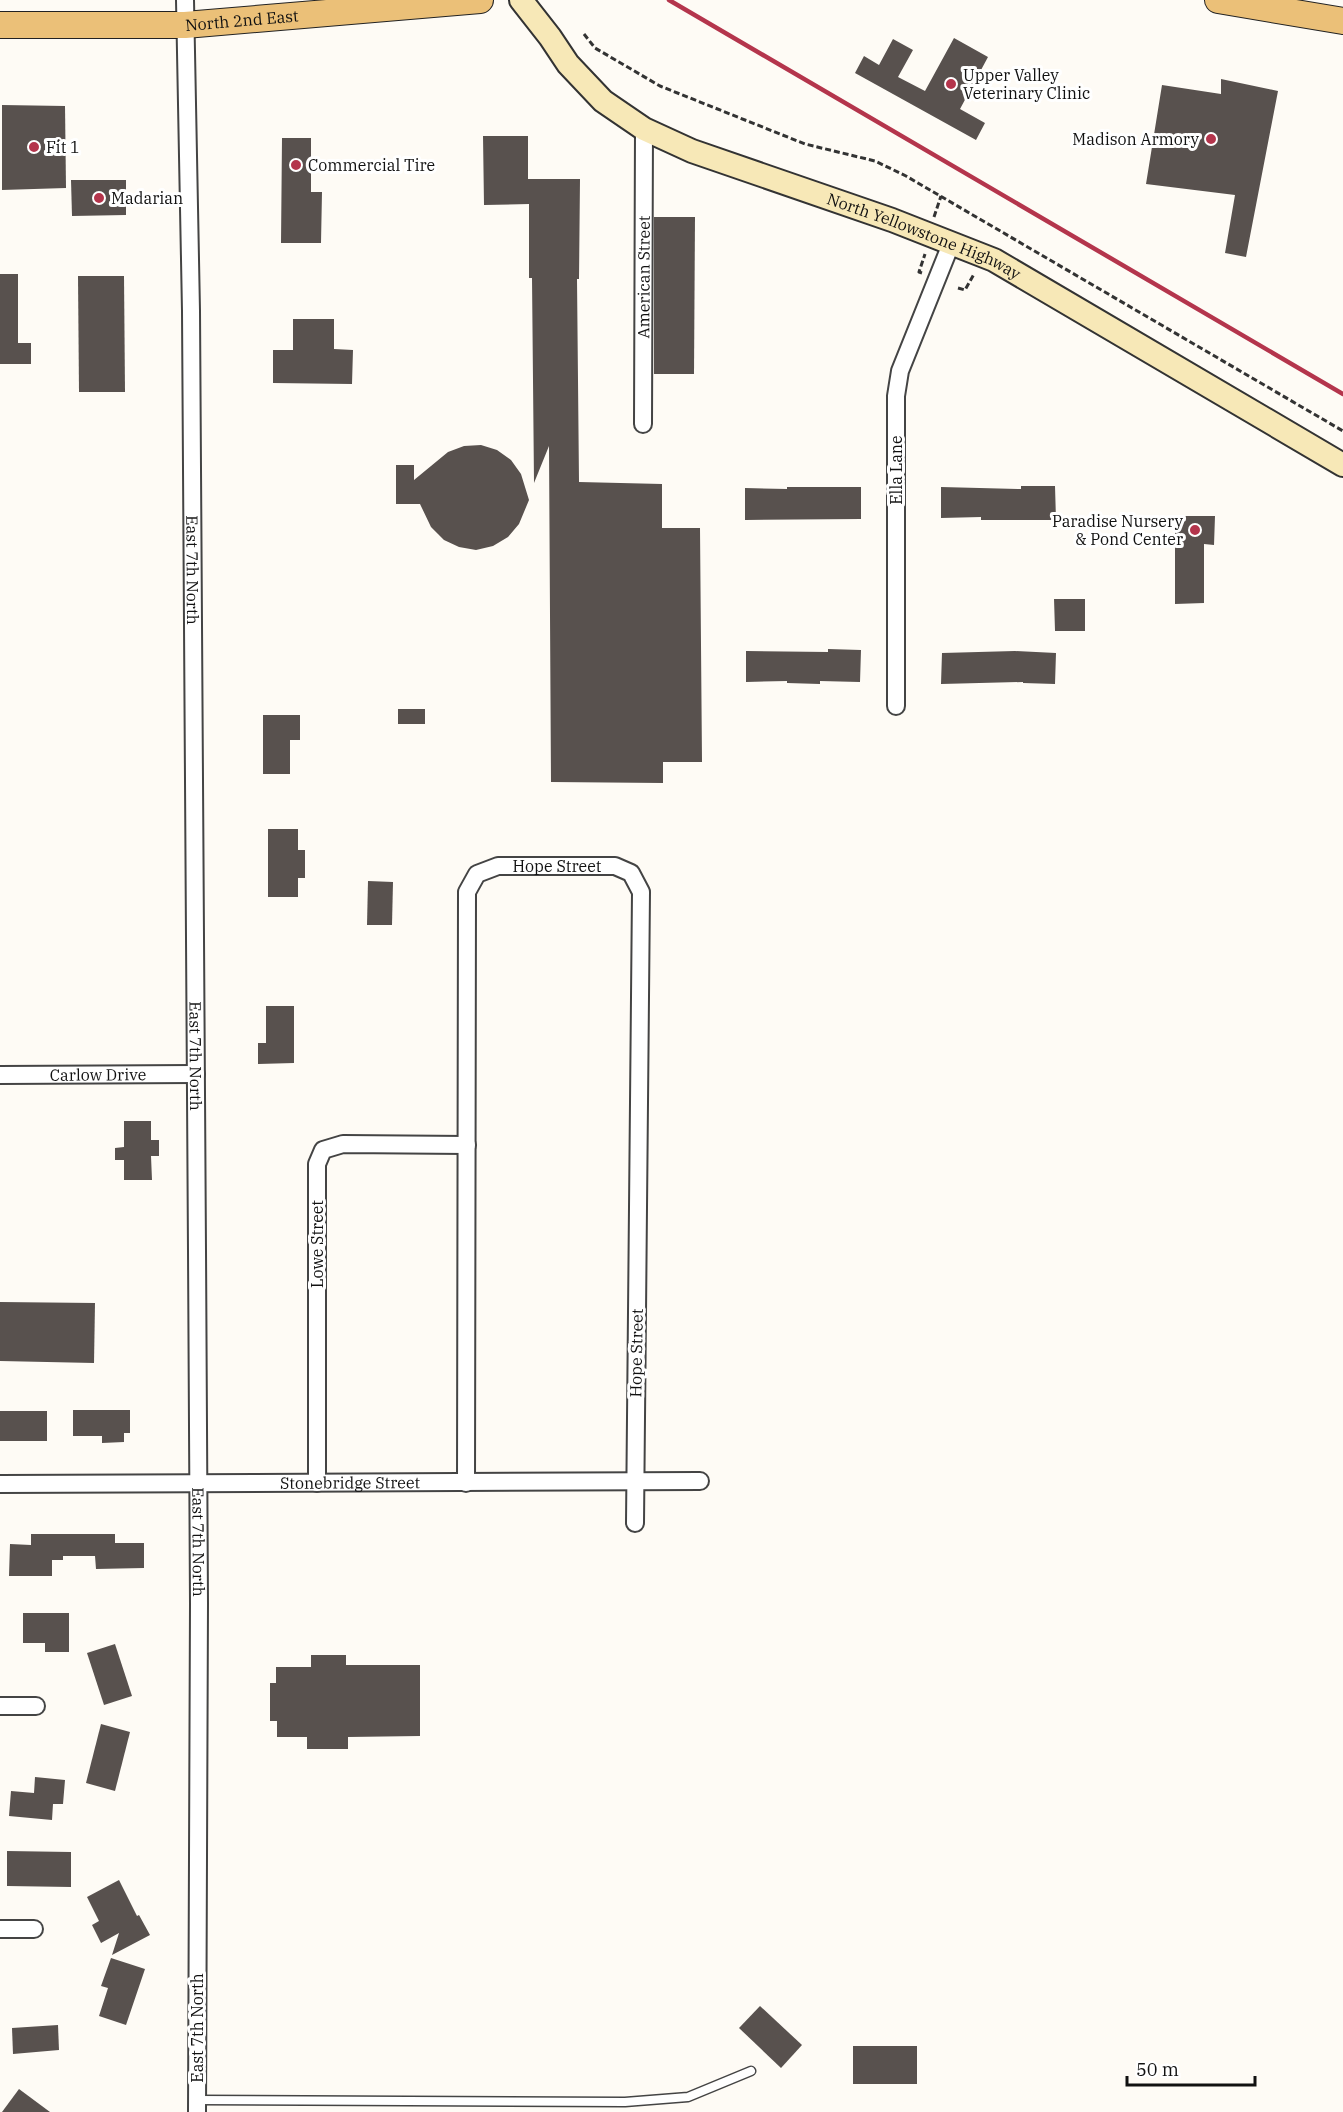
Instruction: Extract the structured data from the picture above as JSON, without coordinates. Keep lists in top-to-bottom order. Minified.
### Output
{"streets":{"main road":["North 2nd East","North Yellowstone Highway"],"street":["American Street","Ella Lane","East 7th North","Hope Street","Carlow Drive","Lowe Street","Stonebridge Street"]},"crossings":[["North 2nd East","East 7th North"],["North Yellowstone Highway","American Street"],["North Yellowstone Highway","Ella Lane"],["East 7th North","Carlow Drive"],["East 7th North","Stonebridge Street"],["Hope Street","Lowe Street"],["Hope Street","Stonebridge Street"],["Lowe Street","Stonebridge Street"]],"places":["Upper Valley Veterinary Clinic","Madison Armory","Fit 1","Commercial Tire","Madarian","Paradise Nursery & Pond Center"],"scale_bar":"50 m"}
